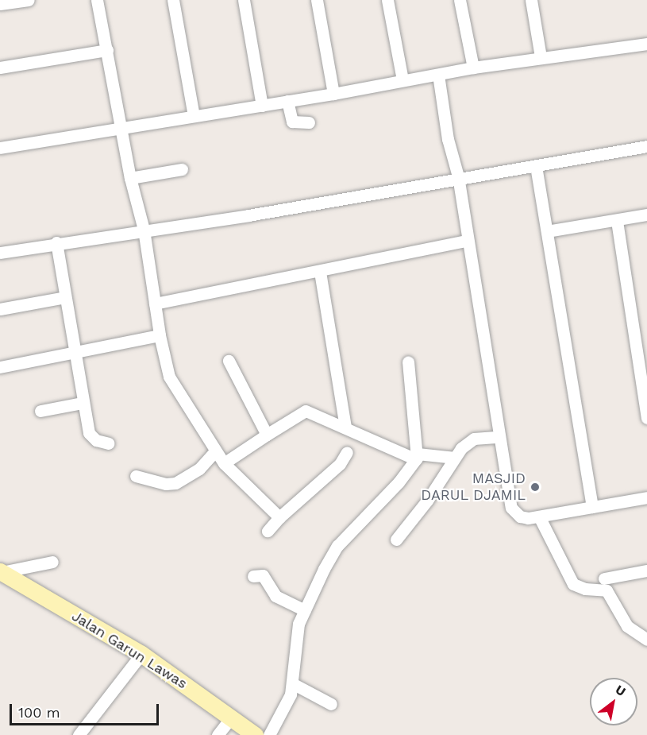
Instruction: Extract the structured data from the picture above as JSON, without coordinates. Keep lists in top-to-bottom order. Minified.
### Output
{"streets":{"main road":["Jalan Garun Lawas"]},"places":["MASJID DARUL DJAMIL"],"scale_bar":"100 m","north":"top right"}
